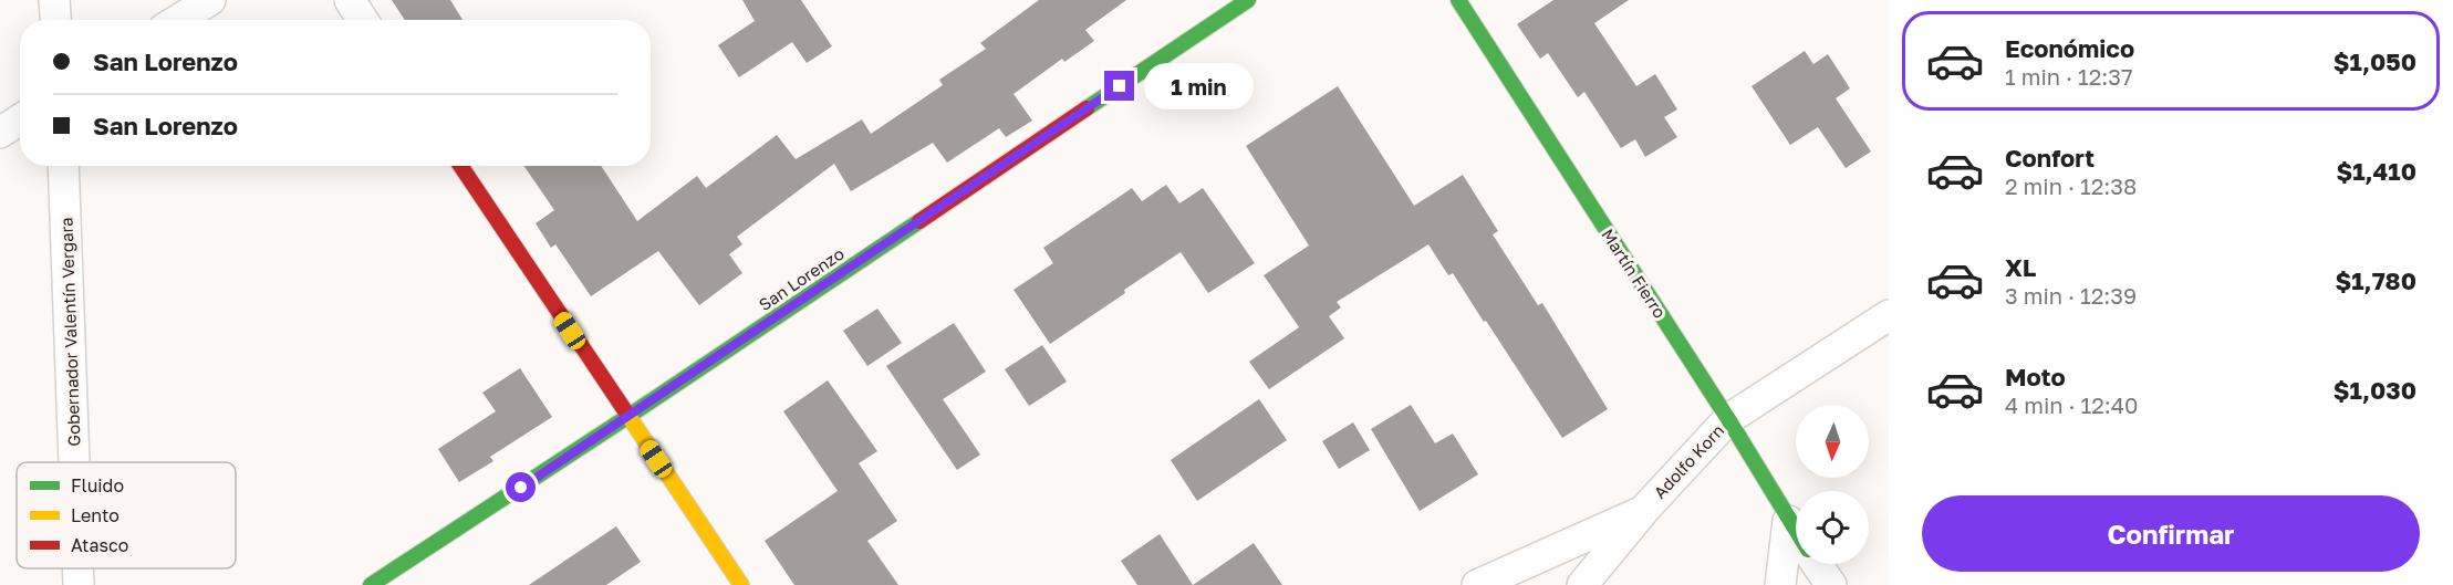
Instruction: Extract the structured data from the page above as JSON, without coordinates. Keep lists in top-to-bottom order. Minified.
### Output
{"streets":{"street":["Martín Fierro","San Lorenzo","Gobernador Valentín Vergara","Adolfo Korn"]},"crossings":[["Martín Fierro","Adolfo Korn"]],"legend":["Fluido","Lento","Atasco"],"north":"bottom","page":{"list":[{"name":"Económico","note":"1 min · 12:37","value":"$1,050"},{"name":"Confort","note":"2 min · 12:38","value":"$1,410"},{"name":"XL","note":"3 min · 12:39","value":"$1,780"},{"name":"Moto","note":"4 min · 12:40","value":"$1,030"}],"banner":["San Lorenzo","San Lorenzo"],"bubble":"1 min","buttons":"Confirmar"}}
